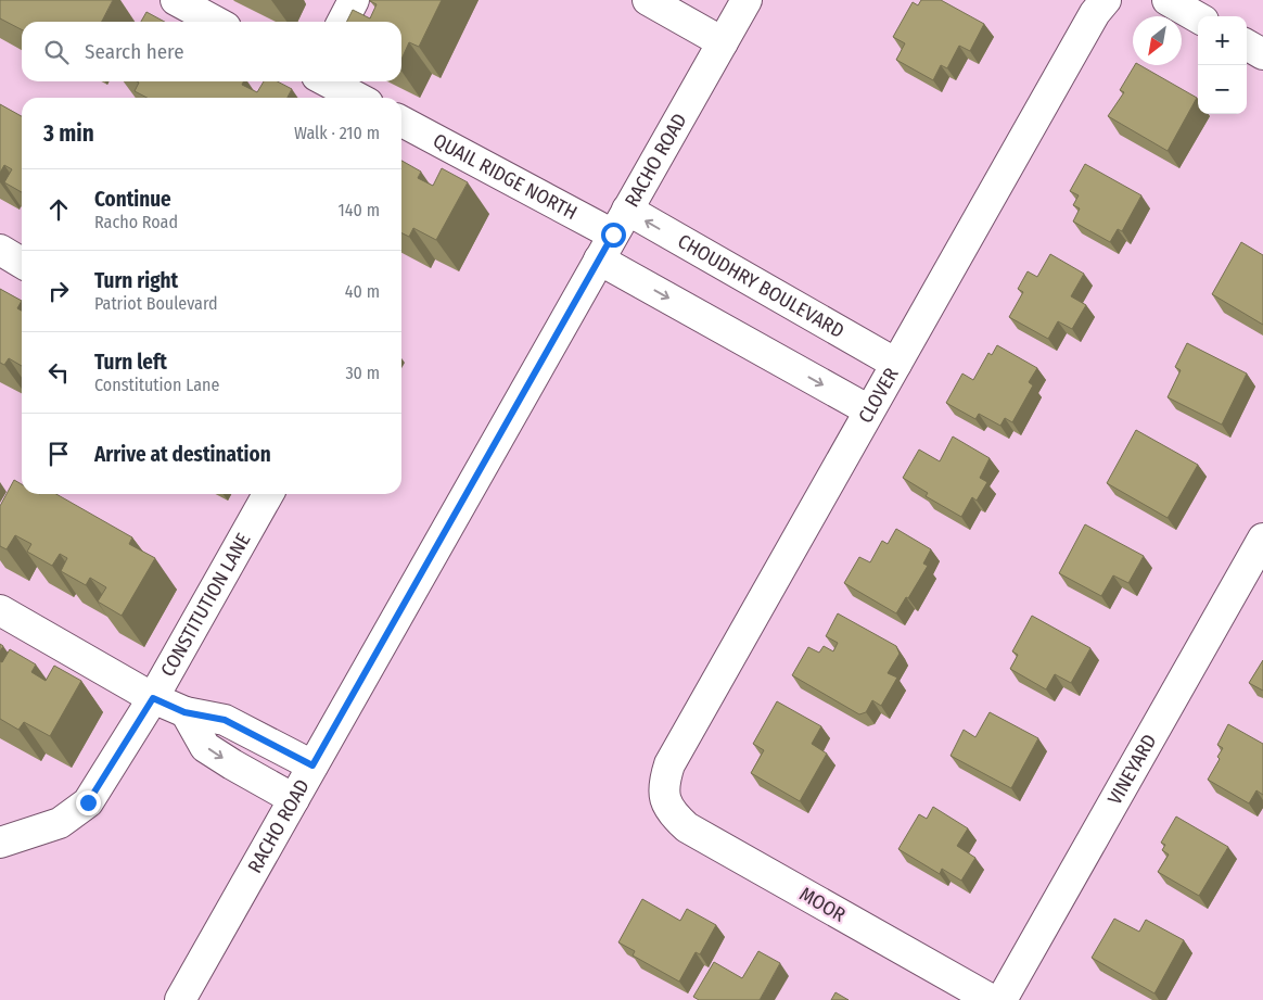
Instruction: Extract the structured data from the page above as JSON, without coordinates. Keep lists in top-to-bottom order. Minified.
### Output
{"streets":{"street":["RACHO ROAD","QUAIL RIDGE NORTH","CHOUDHRY BOULEVARD","CLOVER","CONSTITUTION LANE","VINEYARD","MOOR"]},"crossings":[["RACHO ROAD","QUAIL RIDGE NORTH"],["RACHO ROAD","CHOUDHRY BOULEVARD"],["QUAIL RIDGE NORTH","CHOUDHRY BOULEVARD"],["CHOUDHRY BOULEVARD","CLOVER"],["CLOVER","MOOR"]],"north":"bottom left","page":{"map_buttons":["+","−"],"search":"Search here","heading":["3 min","Walk · 210 m"],"list":[["Continue","Racho Road","140 m"],["Turn right","Patriot Boulevard","40 m"],["Turn left","Constitution Lane","30 m"],"Arrive at destination"]}}
